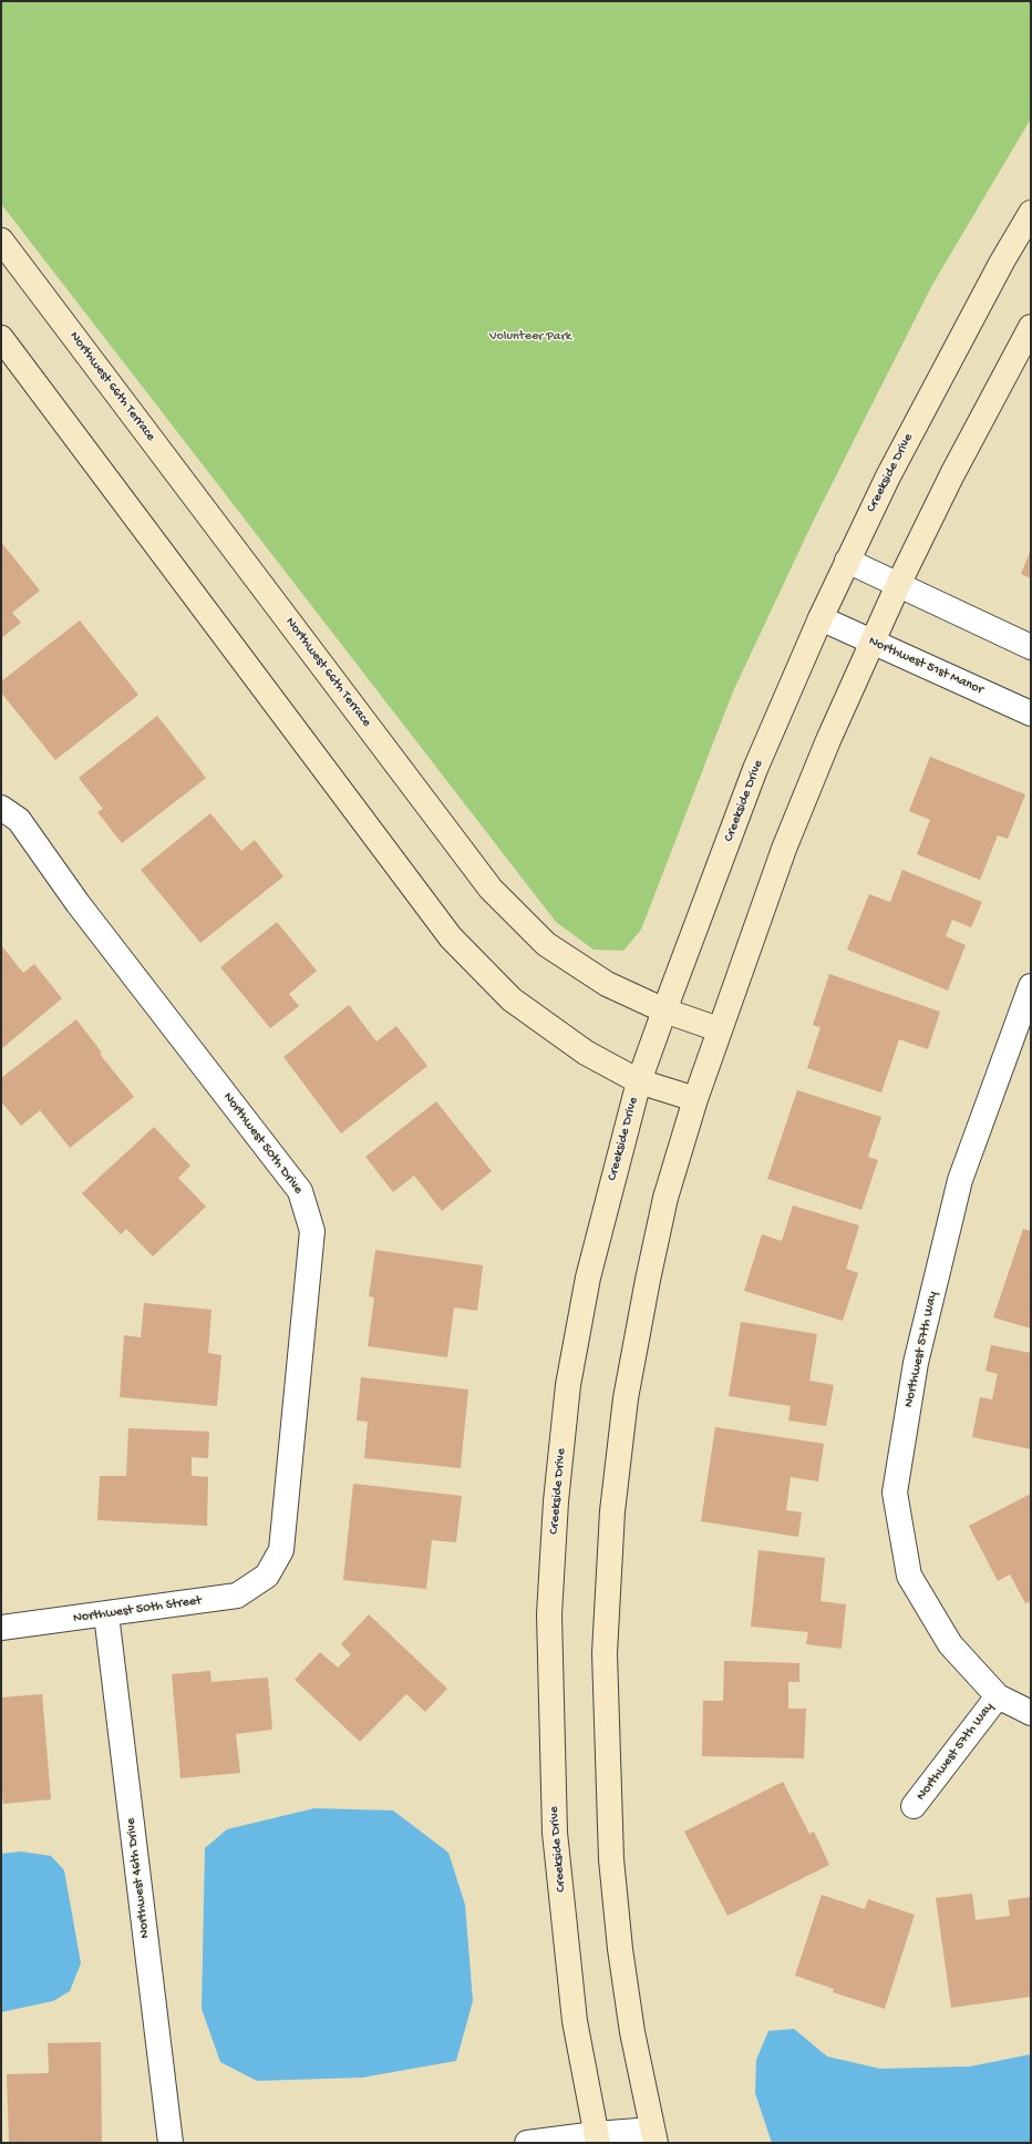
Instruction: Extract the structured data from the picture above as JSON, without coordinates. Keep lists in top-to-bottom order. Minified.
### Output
{"streets":{"street":["Northwest 66th Terrace","Creekside Drive","Northwest 51st Manor","Northwest 50th Drive","Northwest 57th Way","Northwest 50th Street","Northwest 46th Drive"]},"crossings":[["Northwest 66th Terrace","Creekside Drive"],["Creekside Drive","Northwest 51st Manor"],["Northwest 50th Drive","Northwest 50th Street"],["Northwest 50th Street","Northwest 46th Drive"]],"parks":["Volunteer Park"]}
